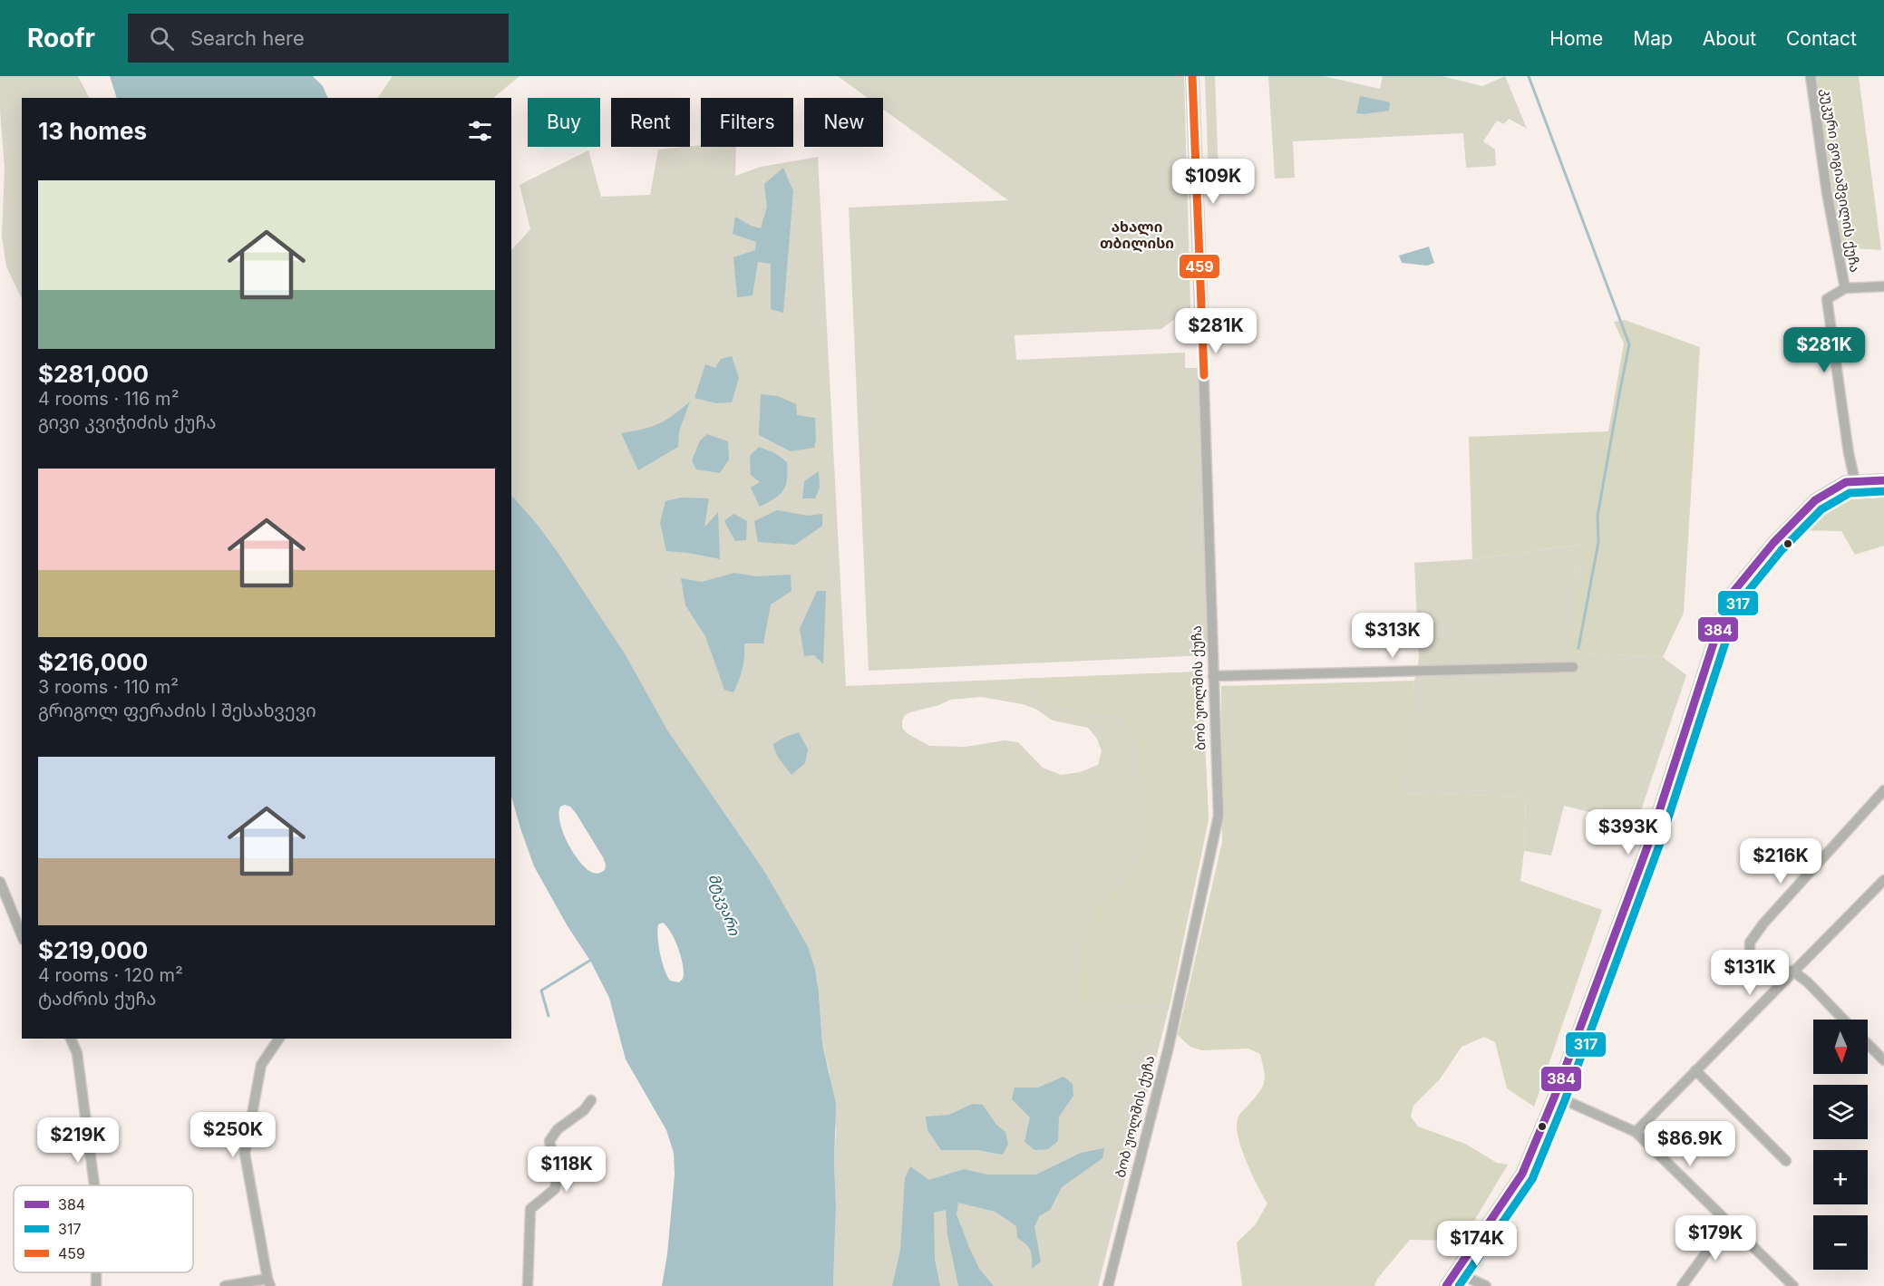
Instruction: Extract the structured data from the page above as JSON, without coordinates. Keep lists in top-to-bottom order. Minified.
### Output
{"streets":{"street":["კუკური გოგიაშვილის ქუჩა","ბობ უოლშის ქუჩა"]},"districts":["ახალი თბილისი"],"water":["მტკვარი"],"lines":["transit line 459","transit line 384","transit line 317"],"legend":["384","317","459"],"north":"bottom","page":{"header":"Roofr","search":"Search here","nav":["Home","Map","About","Contact"],"chip":["Buy","Rent","Filters","New"],"heading":"13 homes","price":["$109K","$281K","$281K","$313K","$393K","$216K","$131K","$250K","$219K","$86.9K","$118K","$179K","$174K"],"list":[{"name":"$281,000","note":"4 rooms · 116 m² · გივი კვიჭიძის ქუჩა"},{"name":"$216,000","note":"3 rooms · 110 m² · გრიგოლ ფერაძის I შესახვევი"},{"name":"$219,000","note":"4 rooms · 120 m² · ტაძრის ქუჩა"}],"map_buttons":["+","−"]}}
